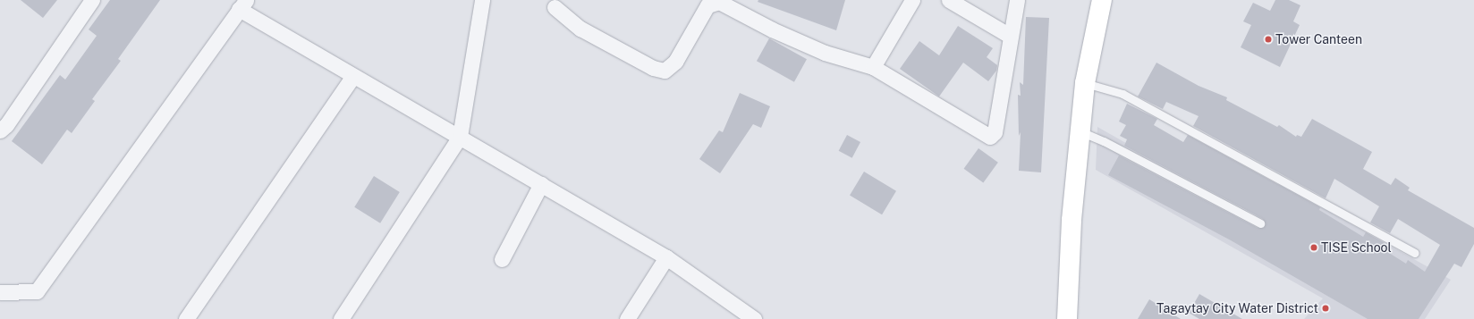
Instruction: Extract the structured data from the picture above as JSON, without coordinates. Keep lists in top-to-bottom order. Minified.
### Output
{"places":["Tower Canteen","TISE School","Tagaytay City Water District"]}
